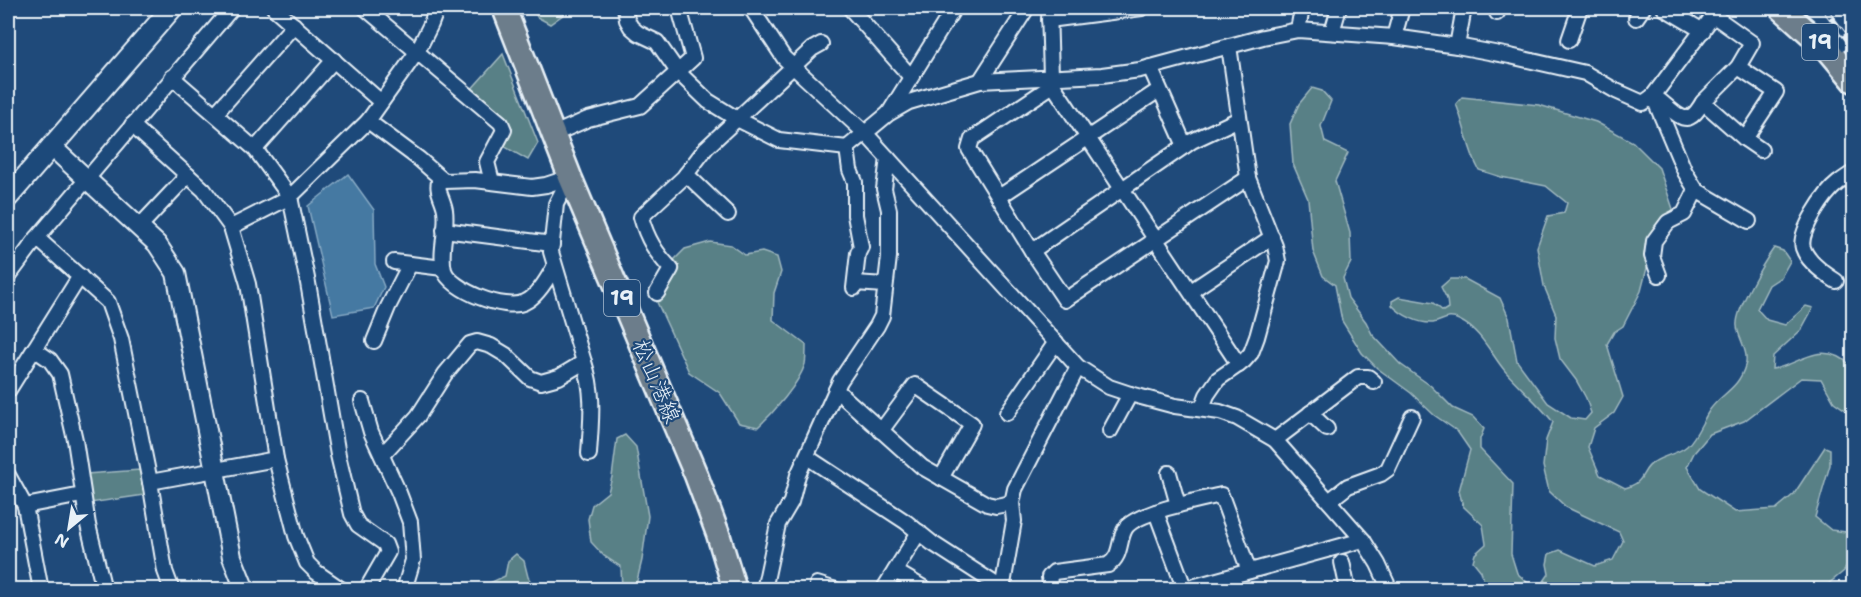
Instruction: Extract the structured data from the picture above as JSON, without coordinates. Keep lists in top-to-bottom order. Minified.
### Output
{"streets":{"main road":["19","松山港線"]},"north":"bottom left"}
